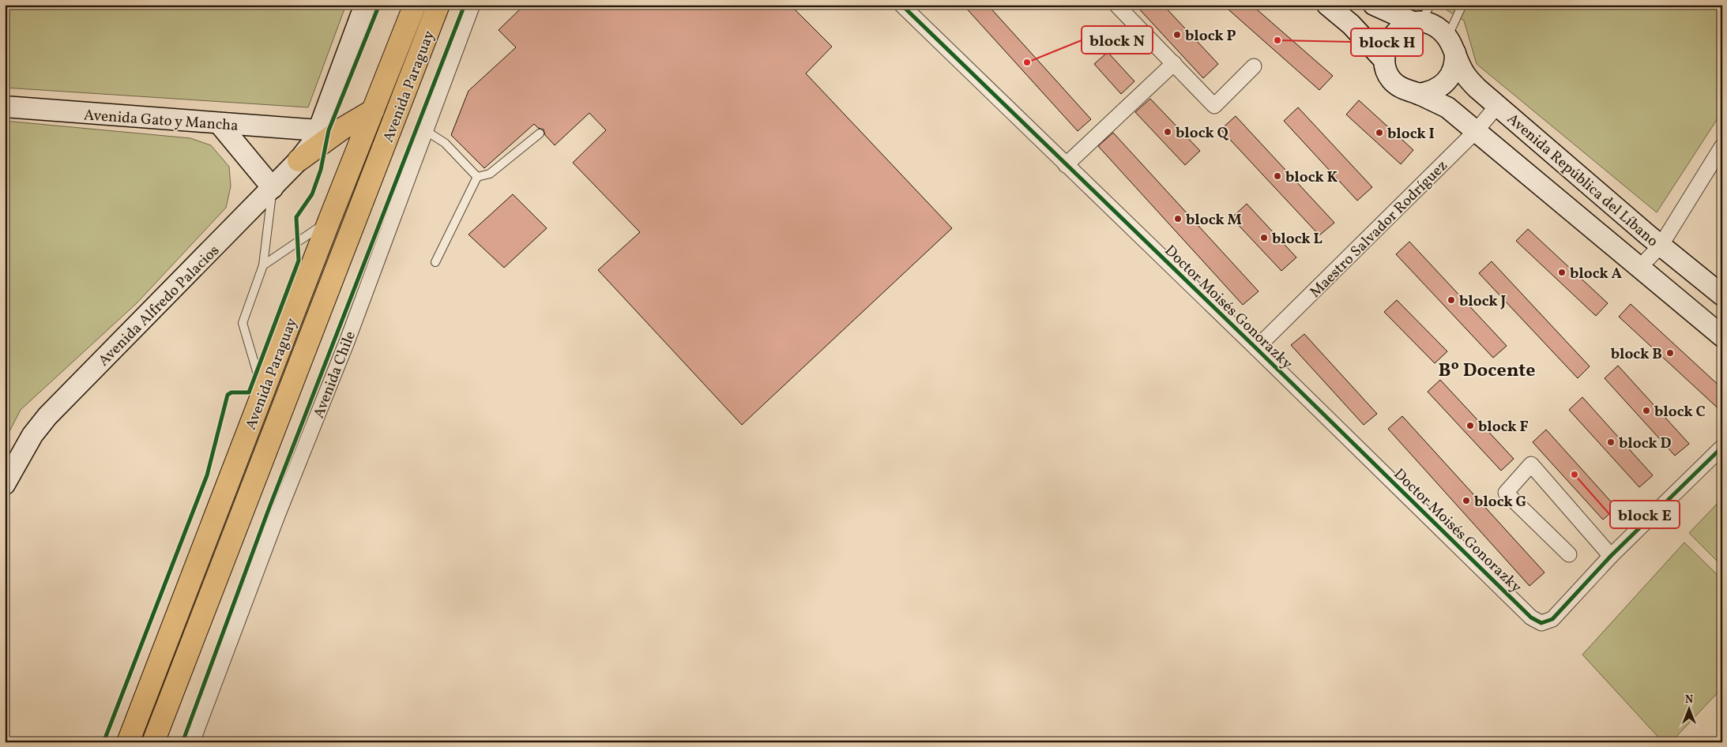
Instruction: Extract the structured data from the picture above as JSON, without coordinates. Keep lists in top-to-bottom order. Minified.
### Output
{"streets":{"main road":["Avenida Paraguay"],"street":["Avenida Gato y Mancha","Avenida República del Líbano","Maestro Salvador Rodríguez","Avenida Alfredo Palacios","Doctor Moisés Gonorazky","Avenida Chile"]},"crossings":[["Avenida Gato y Mancha","Avenida Alfredo Palacios"],["Avenida República del Líbano","Maestro Salvador Rodríguez"],["Maestro Salvador Rodríguez","Doctor Moisés Gonorazky"]],"districts":["Bº Docente"],"places":["block P","block H","block N","block Q","block I","block K","block M","block L","block A","block J","block B","block C","block F","block D","block E","block G"],"north":"top"}
